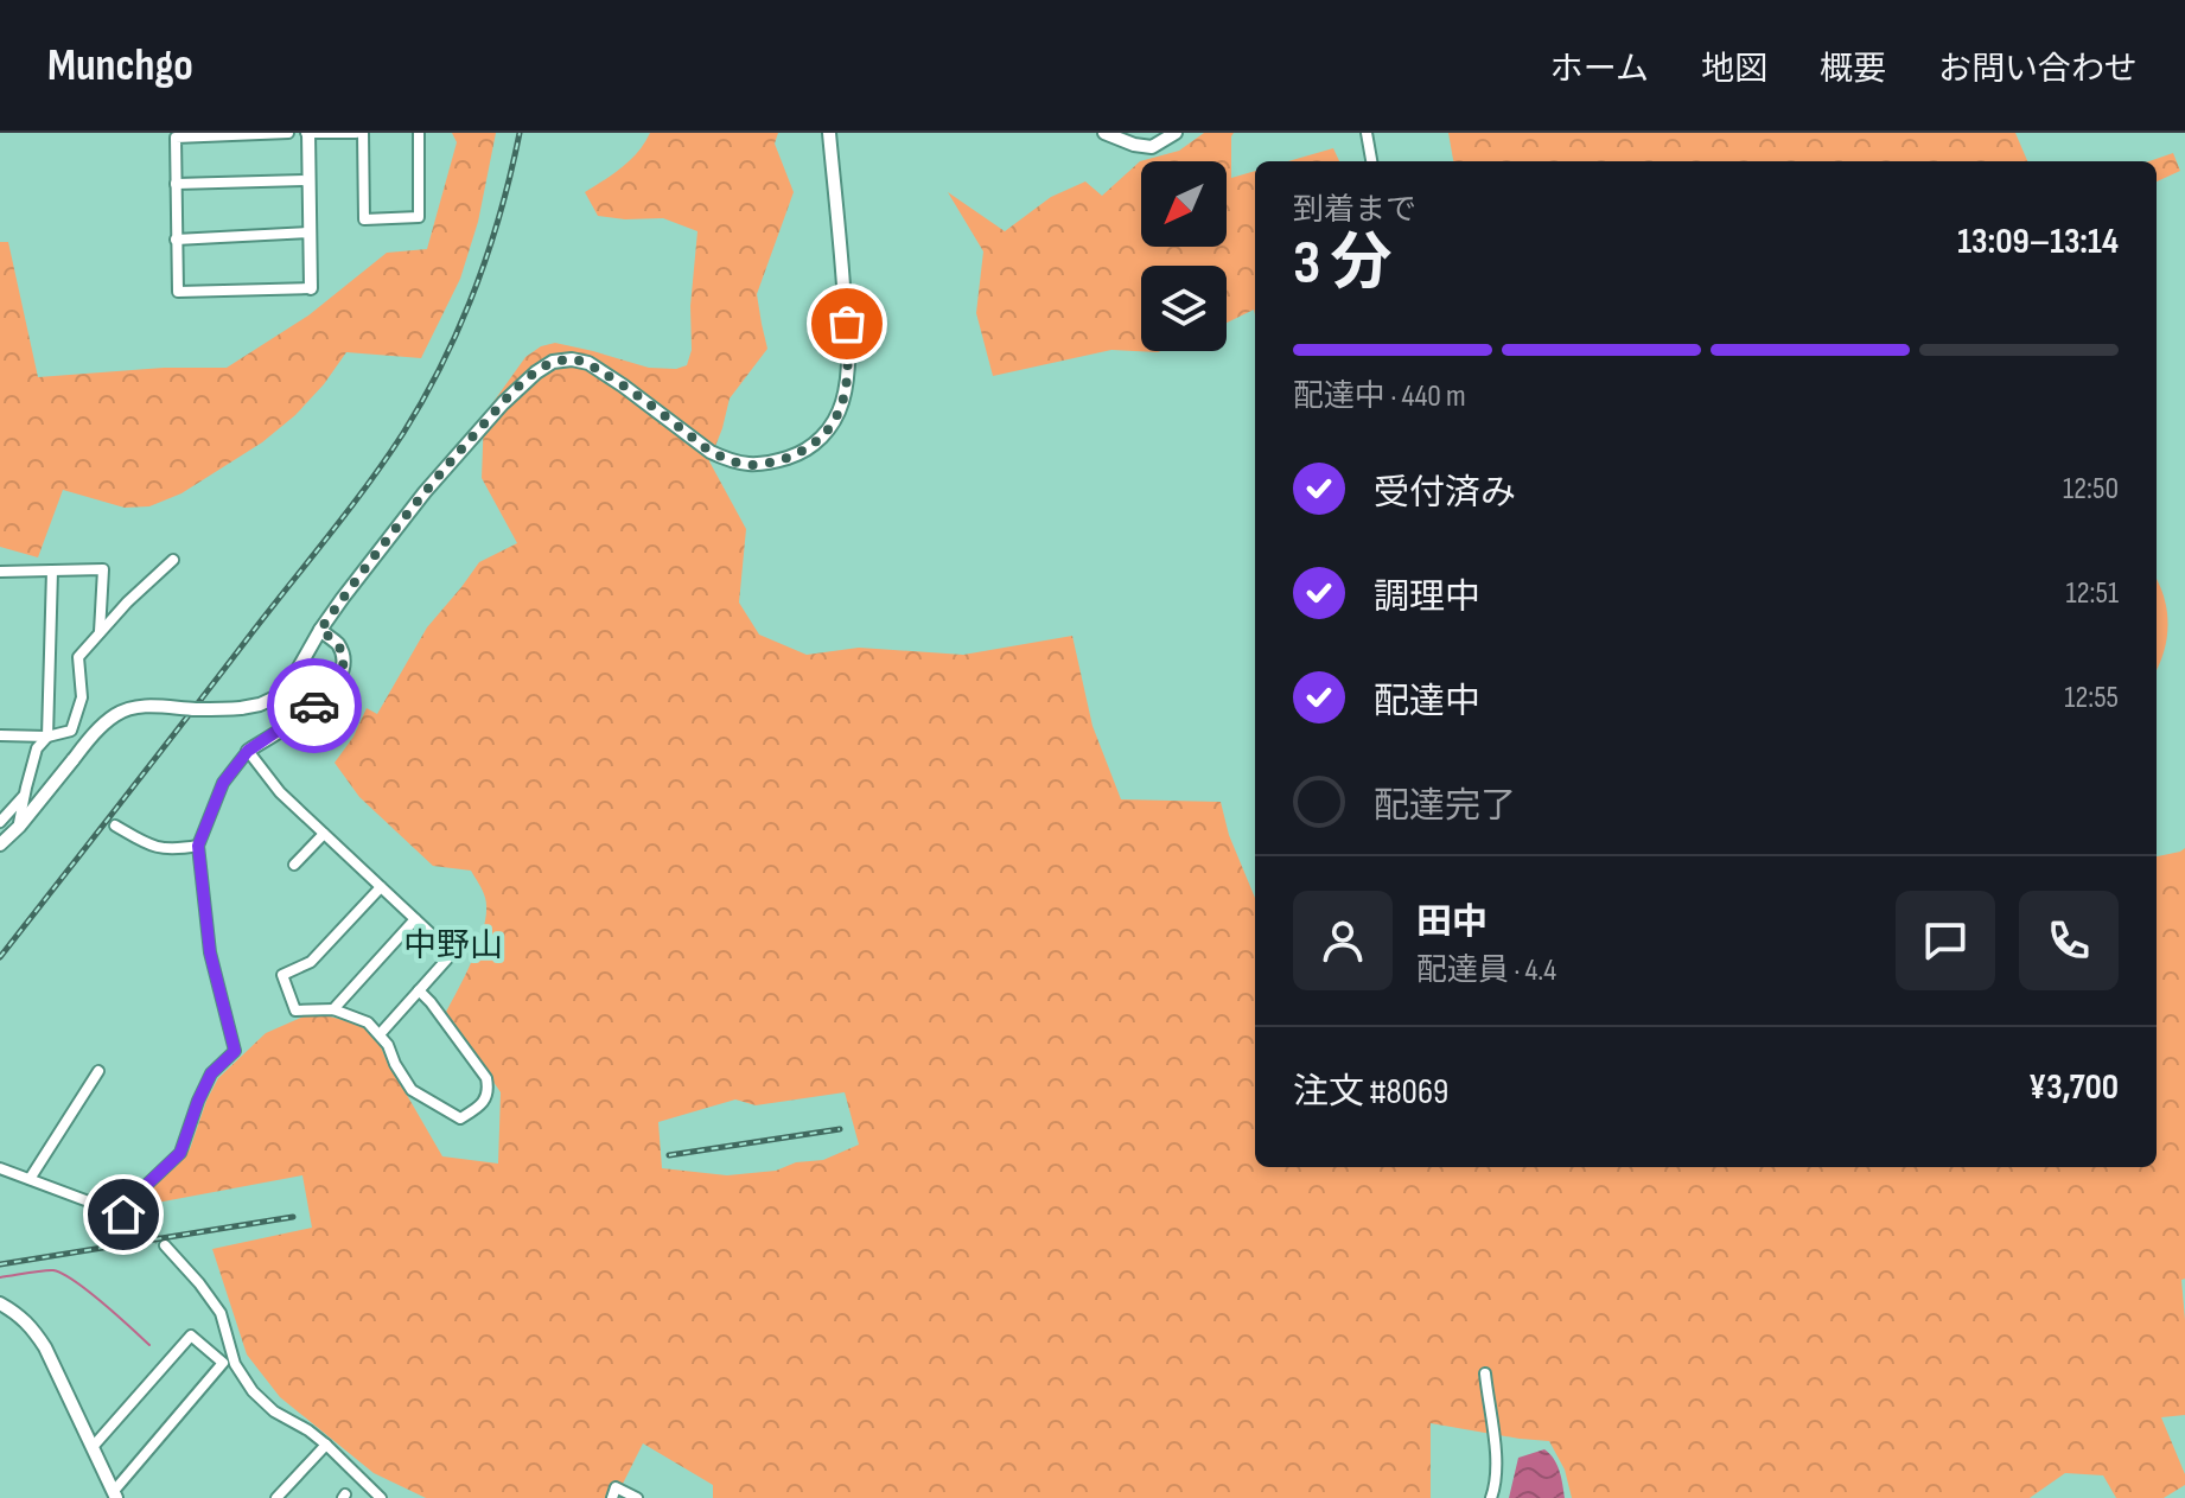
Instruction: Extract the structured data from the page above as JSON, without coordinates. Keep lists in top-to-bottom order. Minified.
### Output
{"districts":["中野山"],"north":"bottom left","page":{"header":"Munchgo","nav":["ホーム","地図","概要","お問い合わせ"],"heading":["3 分","到着まで","13:09–13:14"],"panel":["田中","配達員 · 4.4","注文 #8069","¥3,700"],"bar":"配達中 · 440 m","list":[["受付済み","12:50"],["調理中","12:51"],["配達中","12:55"],"配達完了"]}}
